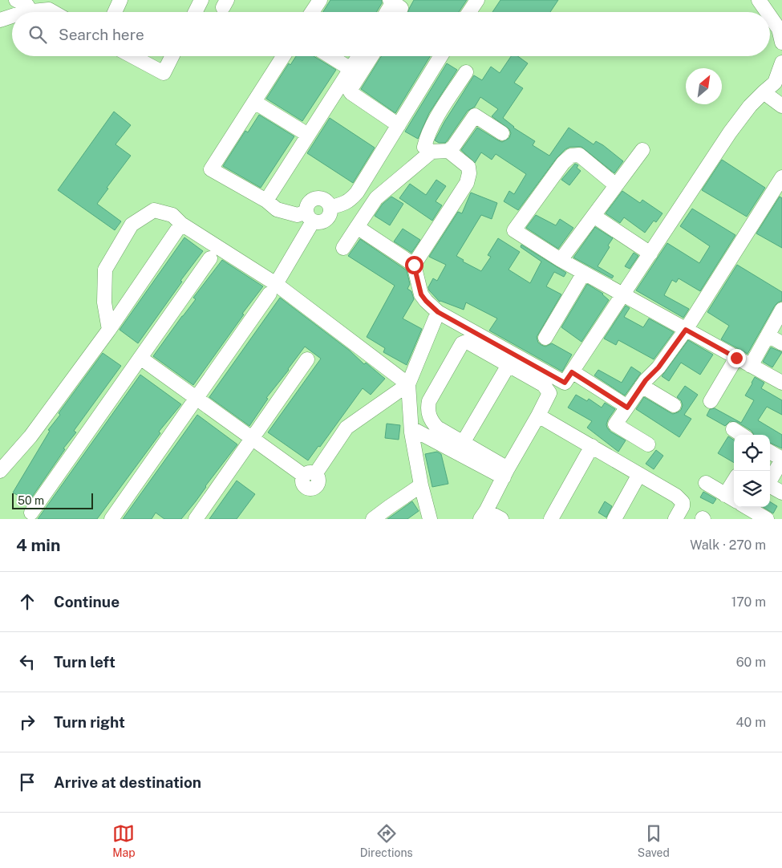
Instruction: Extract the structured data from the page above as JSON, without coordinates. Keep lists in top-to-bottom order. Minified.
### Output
{"scale_bar":"50 m","north":"top right","page":{"search":"Search here","scale":"50 m","heading":["4 min","Walk · 270 m"],"list":[["Continue","170 m"],["Turn left","60 m"],["Turn right","40 m"],"Arrive at destination"],"nav":["Map","Directions","Saved"]}}
